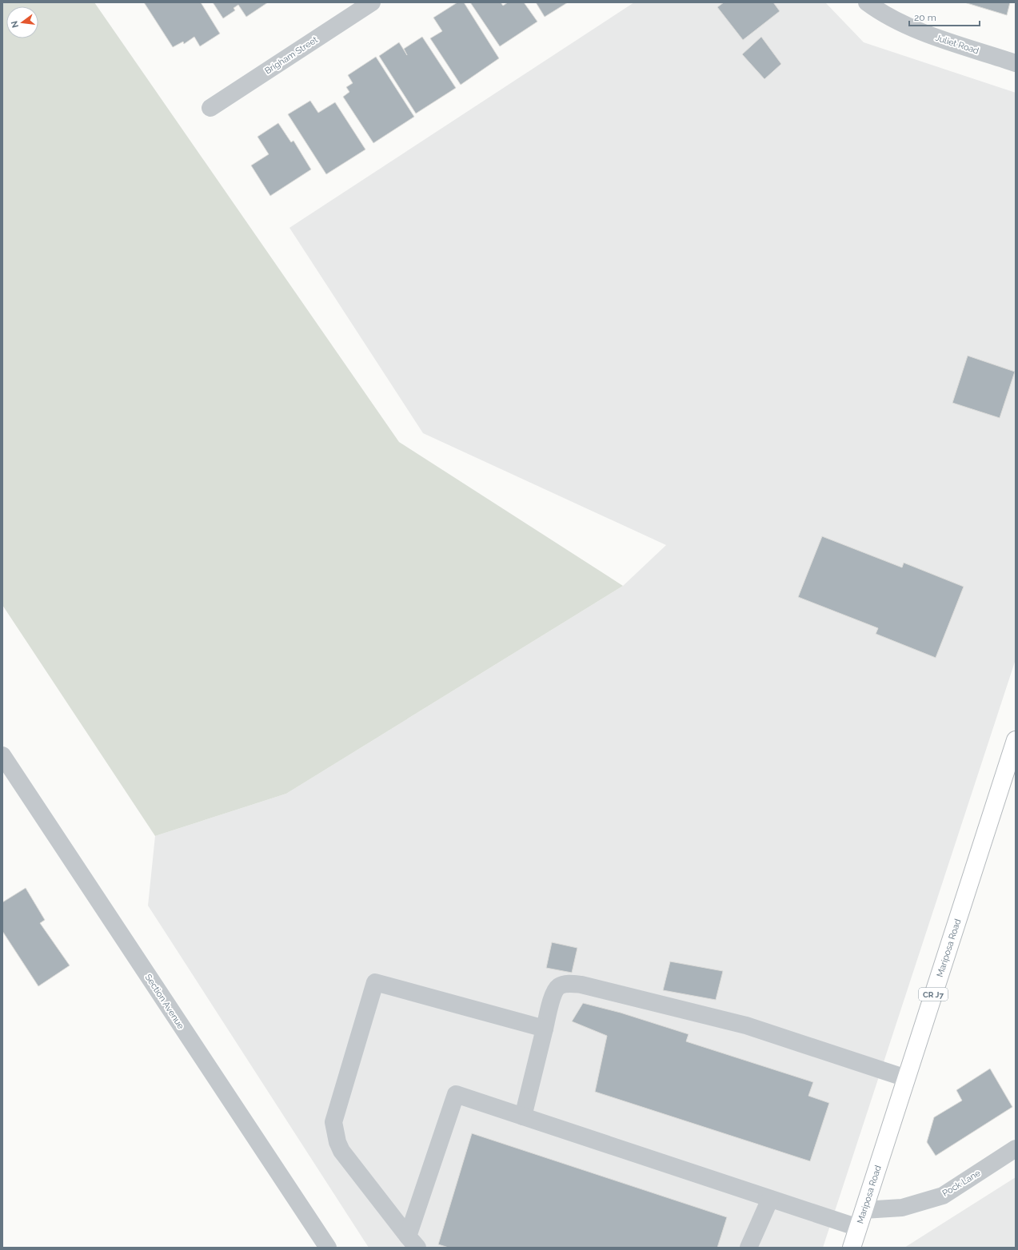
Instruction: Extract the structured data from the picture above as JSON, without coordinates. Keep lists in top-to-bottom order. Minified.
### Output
{"streets":{"main road":["Mariposa Road","CR J7"],"street":["Juliet Road","Brigham Street","Section Avenue","Pock Lane"]},"crossings":[["Mariposa Road","Pock Lane"]],"scale_bar":"20 m","north":"left"}
